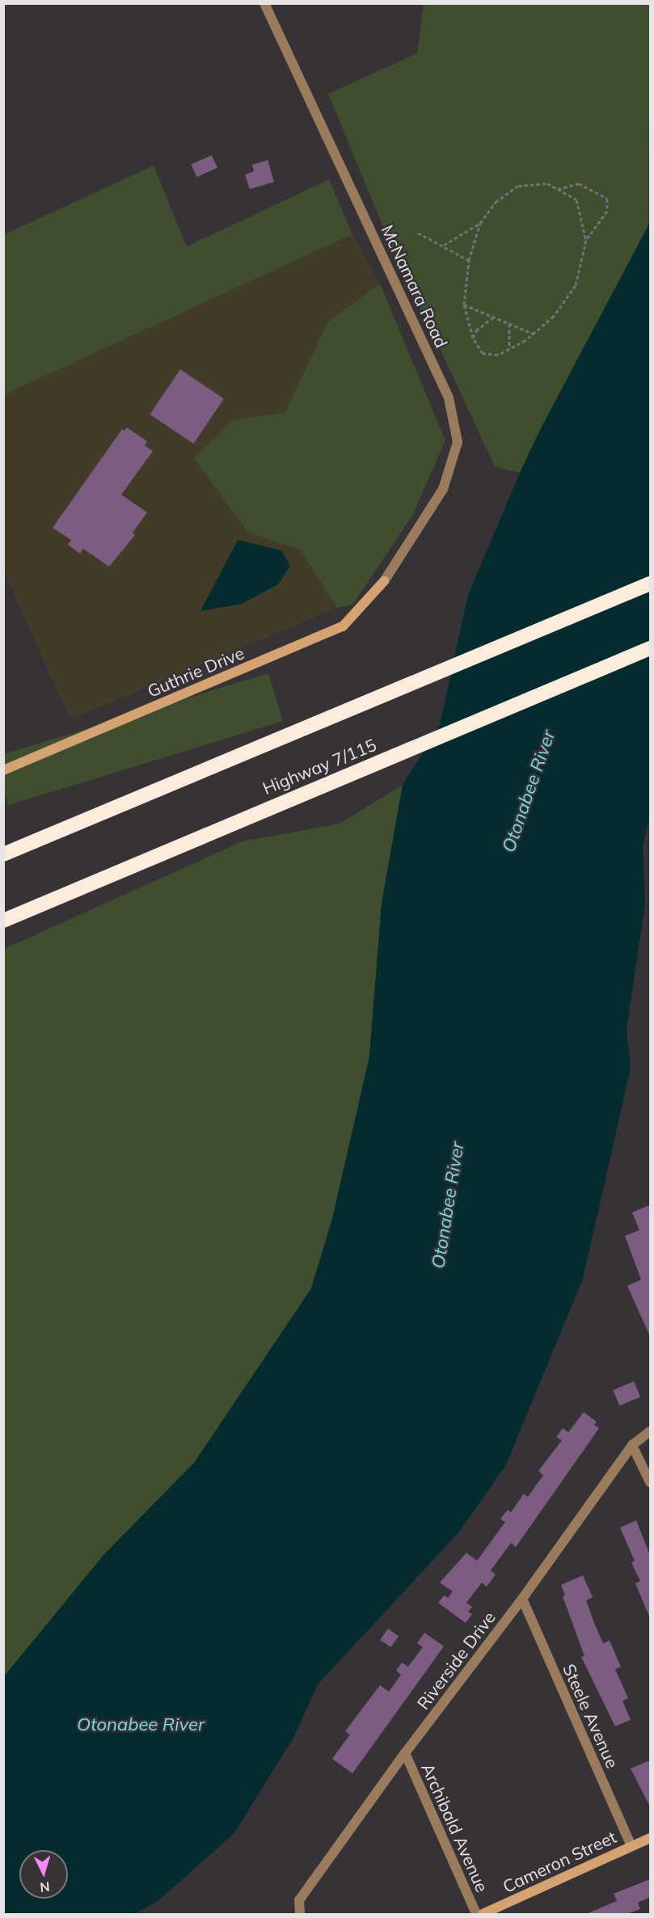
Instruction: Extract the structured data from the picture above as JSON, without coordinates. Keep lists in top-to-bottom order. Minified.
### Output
{"streets":{"highway":["Highway 7/115"],"street":["McNamara Road","Guthrie Drive","Riverside Drive","Steele Avenue","Archibald Avenue","Cameron Street"]},"crossings":[["McNamara Road","Guthrie Drive"],["Riverside Drive","Steele Avenue"],["Riverside Drive","Archibald Avenue"],["Steele Avenue","Cameron Street"]],"water":["Otonabee River"],"north":"bottom"}
